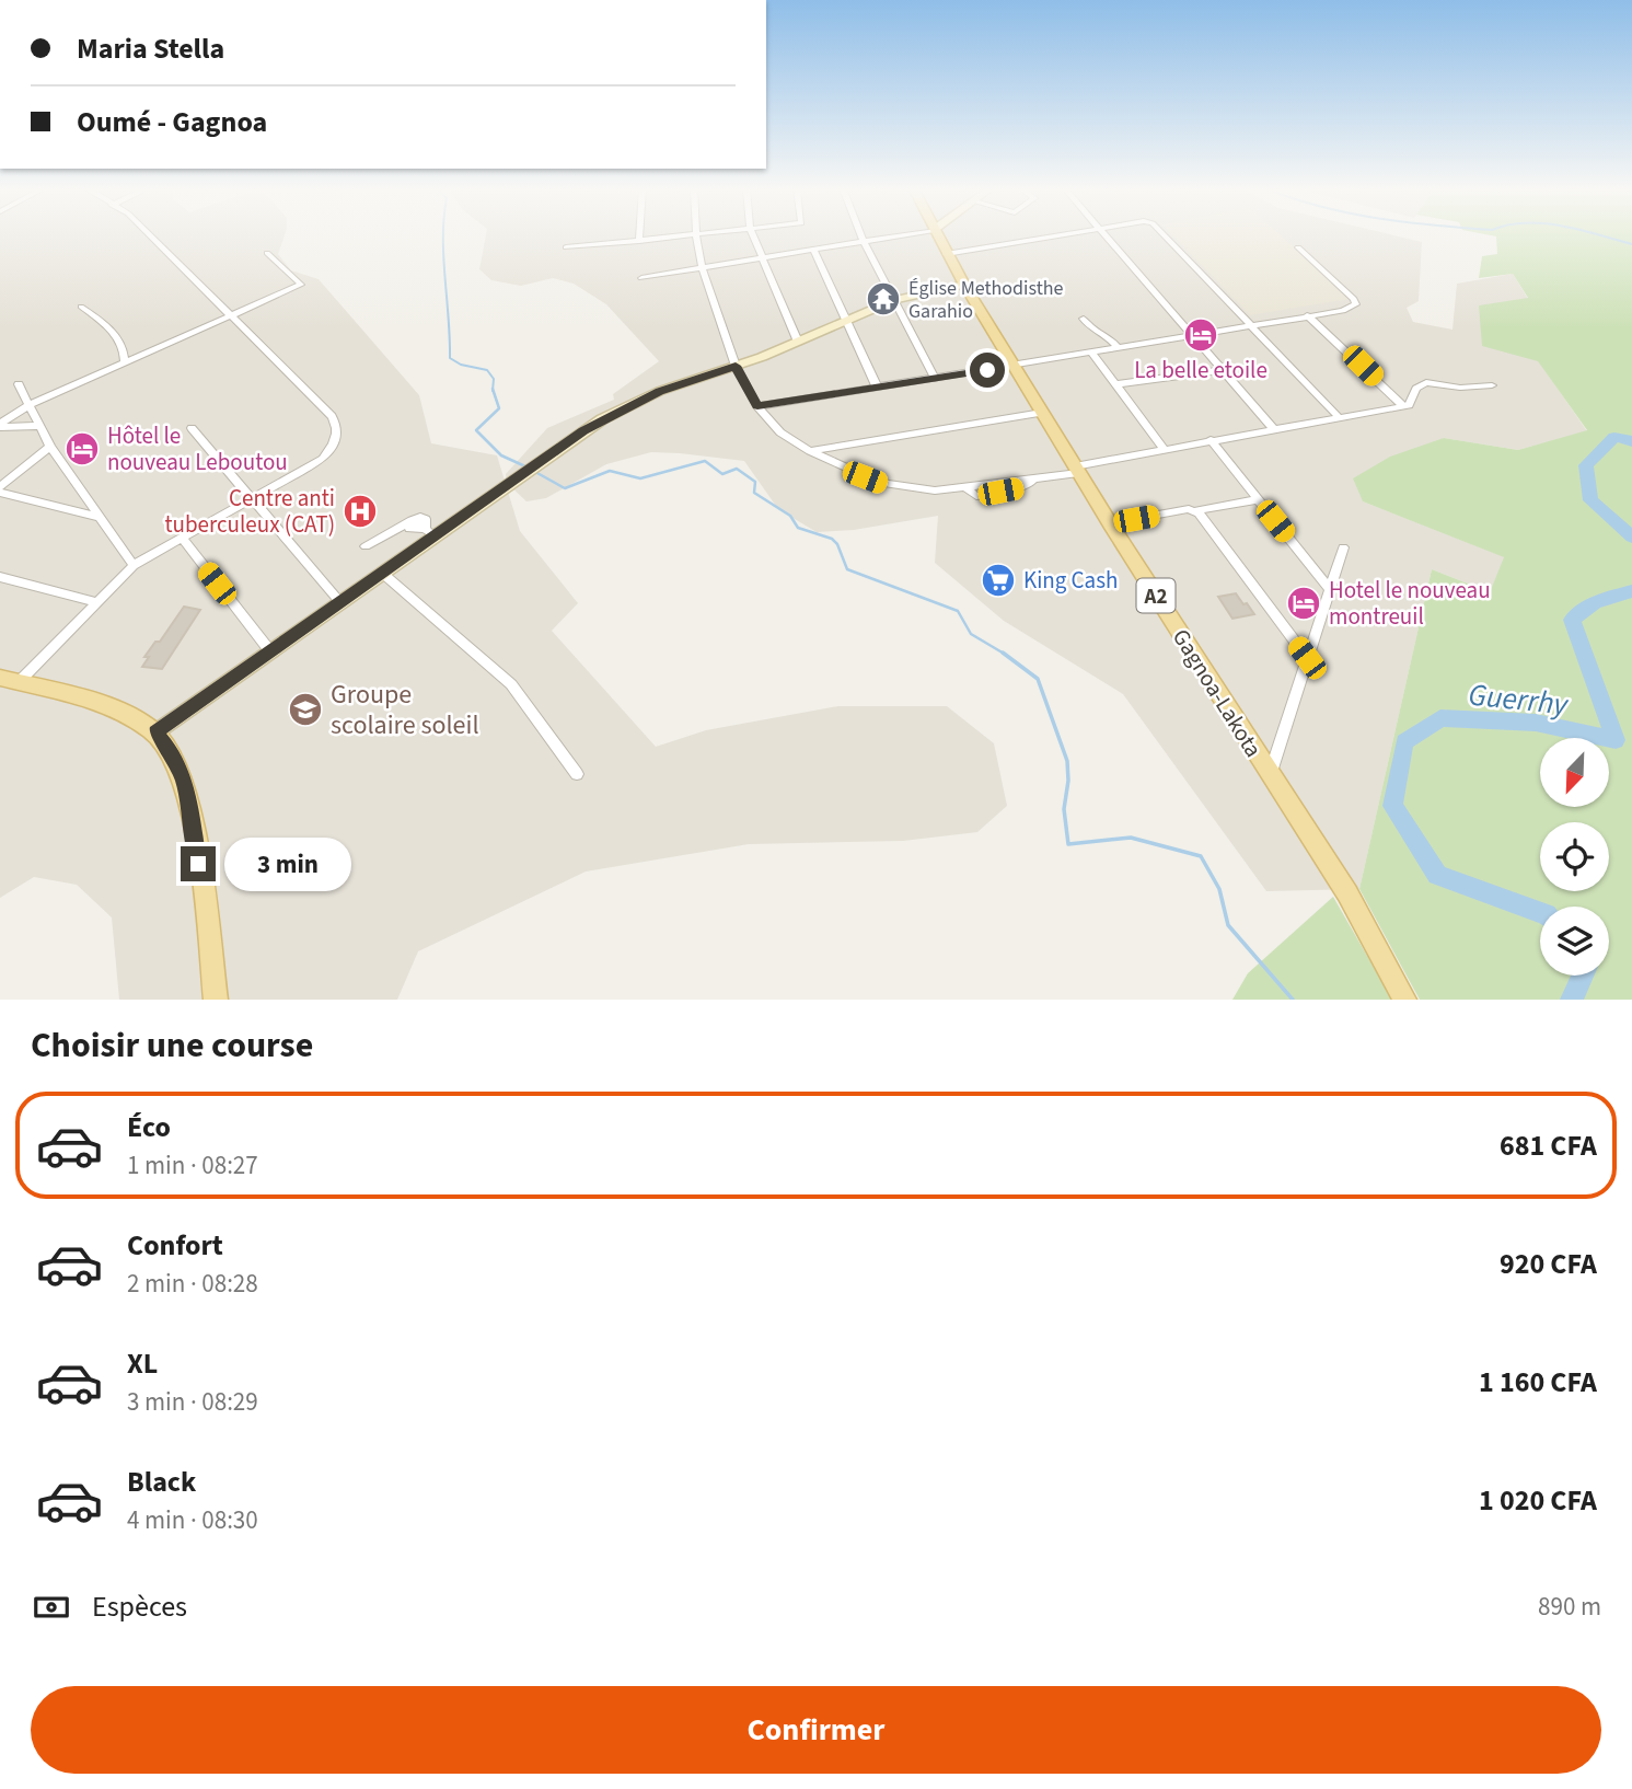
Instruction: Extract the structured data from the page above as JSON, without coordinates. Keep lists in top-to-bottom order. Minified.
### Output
{"streets":{"main road":["A2","Gagnoa-Lakota"]},"water":["Guerrhy"],"places":{"temple":["Église Methodisthe Garahio"],"hotel":["La belle etoile","Hôtel le nouveau Leboutou","Hotel le nouveau montreuil"],"hospital":["Centre anti tuberculeux (CAT)"],"supermarket":["King Cash"],"school or university":["Groupe scolaire soleil"]},"north":"bottom left","page":{"banner":["Maria Stella","Oumé - Gagnoa"],"bubble":"3 min","heading":"Choisir une course","list":[{"name":"Éco","note":"1 min · 08:27","value":"681 CFA"},{"name":"Confort","note":"2 min · 08:28","value":"920 CFA"},{"name":"XL","note":"3 min · 08:29","value":"1 160 CFA"},{"name":"Black","note":"4 min · 08:30","value":"1 020 CFA"}],"pay":["Espèces","890 m"],"buttons":"Confirmer"}}
